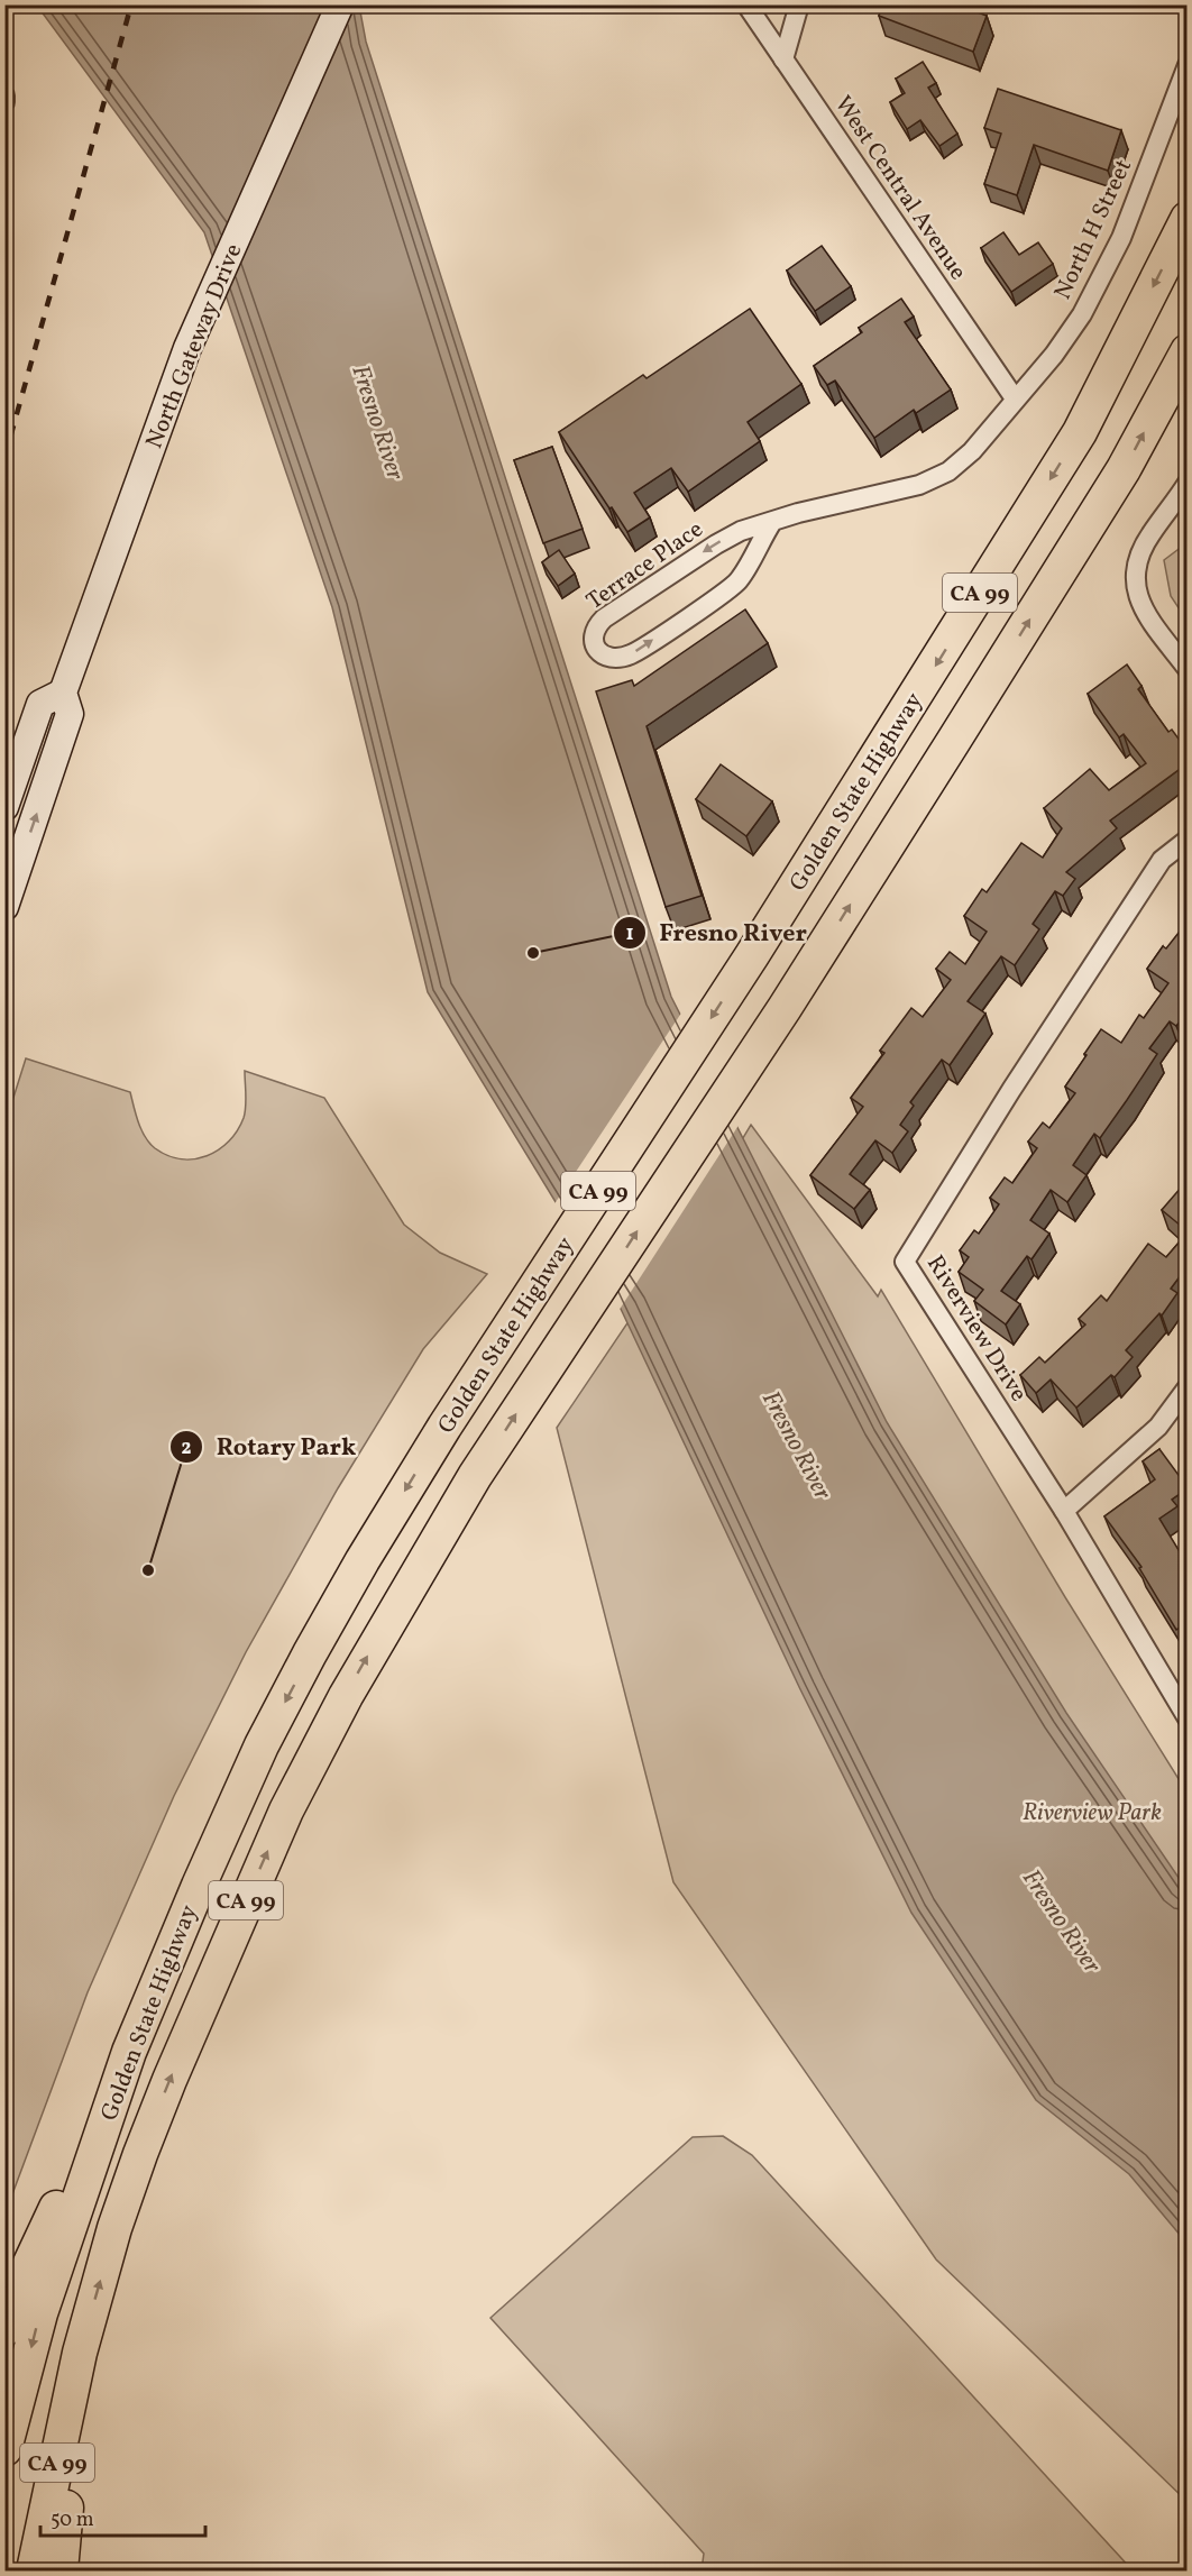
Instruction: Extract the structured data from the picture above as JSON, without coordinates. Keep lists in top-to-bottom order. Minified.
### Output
{"streets":{"highway":["CA 99","Golden State Highway"],"main road":["North Gateway Drive"],"street":["West Central Avenue","North H Street","Terrace Place","Riverview Drive"]},"crossings":[["West Central Avenue","North H Street"],["West Central Avenue","Terrace Place"],["North H Street","Terrace Place"]],"water":["Fresno River"],"parks":["Riverview Park"],"places":["Fresno River","Rotary Park"],"scale_bar":"50 m"}
